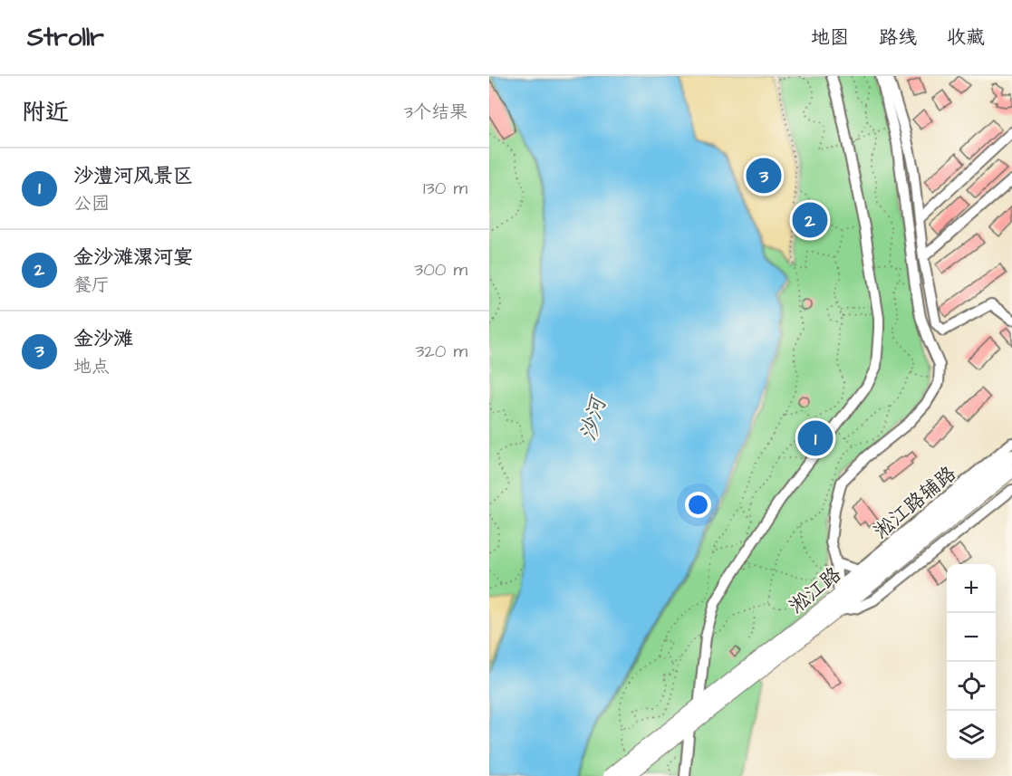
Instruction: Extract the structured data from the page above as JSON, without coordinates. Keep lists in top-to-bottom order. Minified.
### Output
{"streets":{"main road":["淞江路"],"street":["淞江路辅路"]},"crossings":[["淞江路辅路","淞江路"]],"water":["沙河"],"page":{"header":"Strollr","nav":["地图","路线","收藏"],"heading":["附近","3个结果"],"list":[{"mark":"1","name":"沙澧河风景区","note":"公园","value":"130 m"},{"mark":"2","name":"金沙滩漯河宴","note":"餐厅","value":"300 m"},{"mark":"3","name":"金沙滩","note":"地点","value":"320 m"}],"pins":["3","2","1"],"map_buttons":["+","−"]}}
